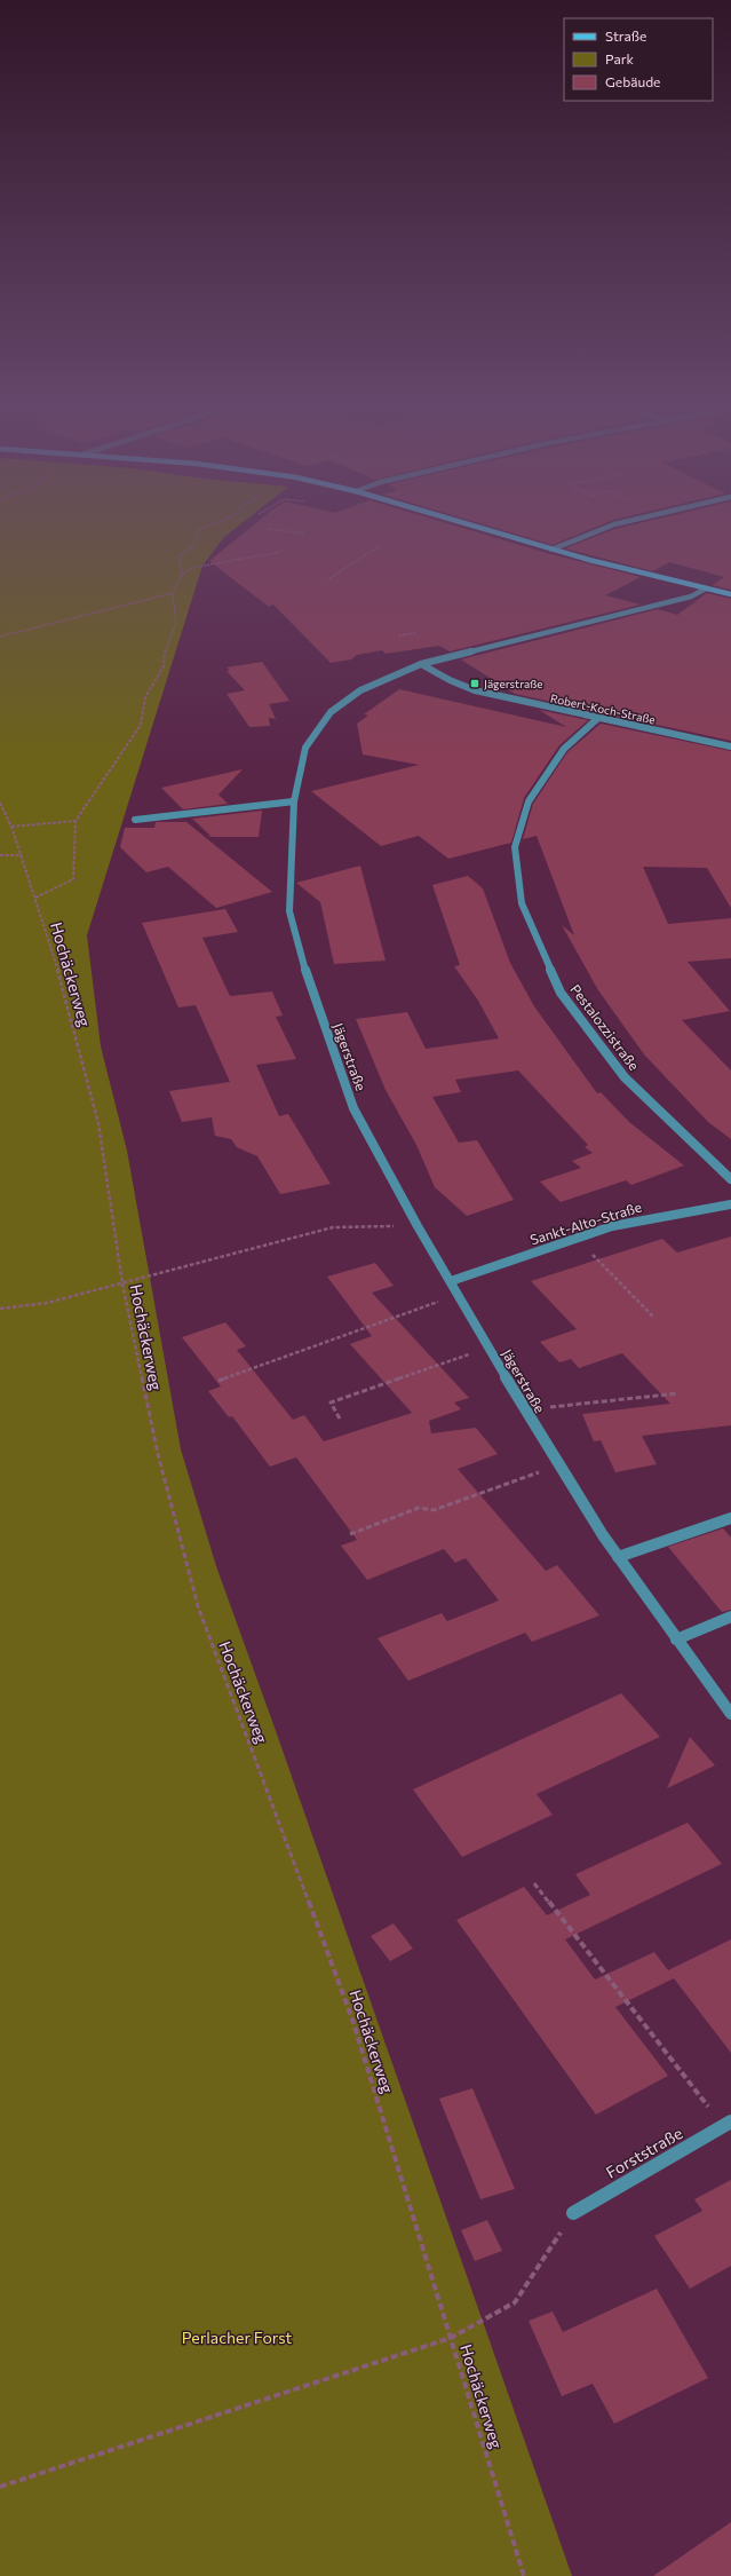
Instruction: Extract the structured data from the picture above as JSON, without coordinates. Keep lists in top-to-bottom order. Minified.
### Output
{"streets":{"street":["Robert-Koch-Straße","Pestalozzistraße","Jägerstraße","Sankt-Alto-Straße","Forststraße"],"path":["Hochäckerweg"]},"crossings":[["Robert-Koch-Straße","Pestalozzistraße"],["Robert-Koch-Straße","Jägerstraße"],["Jägerstraße","Sankt-Alto-Straße"]],"parks":["Perlacher Forst"],"places":{"transit":["Jägerstraße"]},"legend":["Straße","Park","Gebäude"]}
